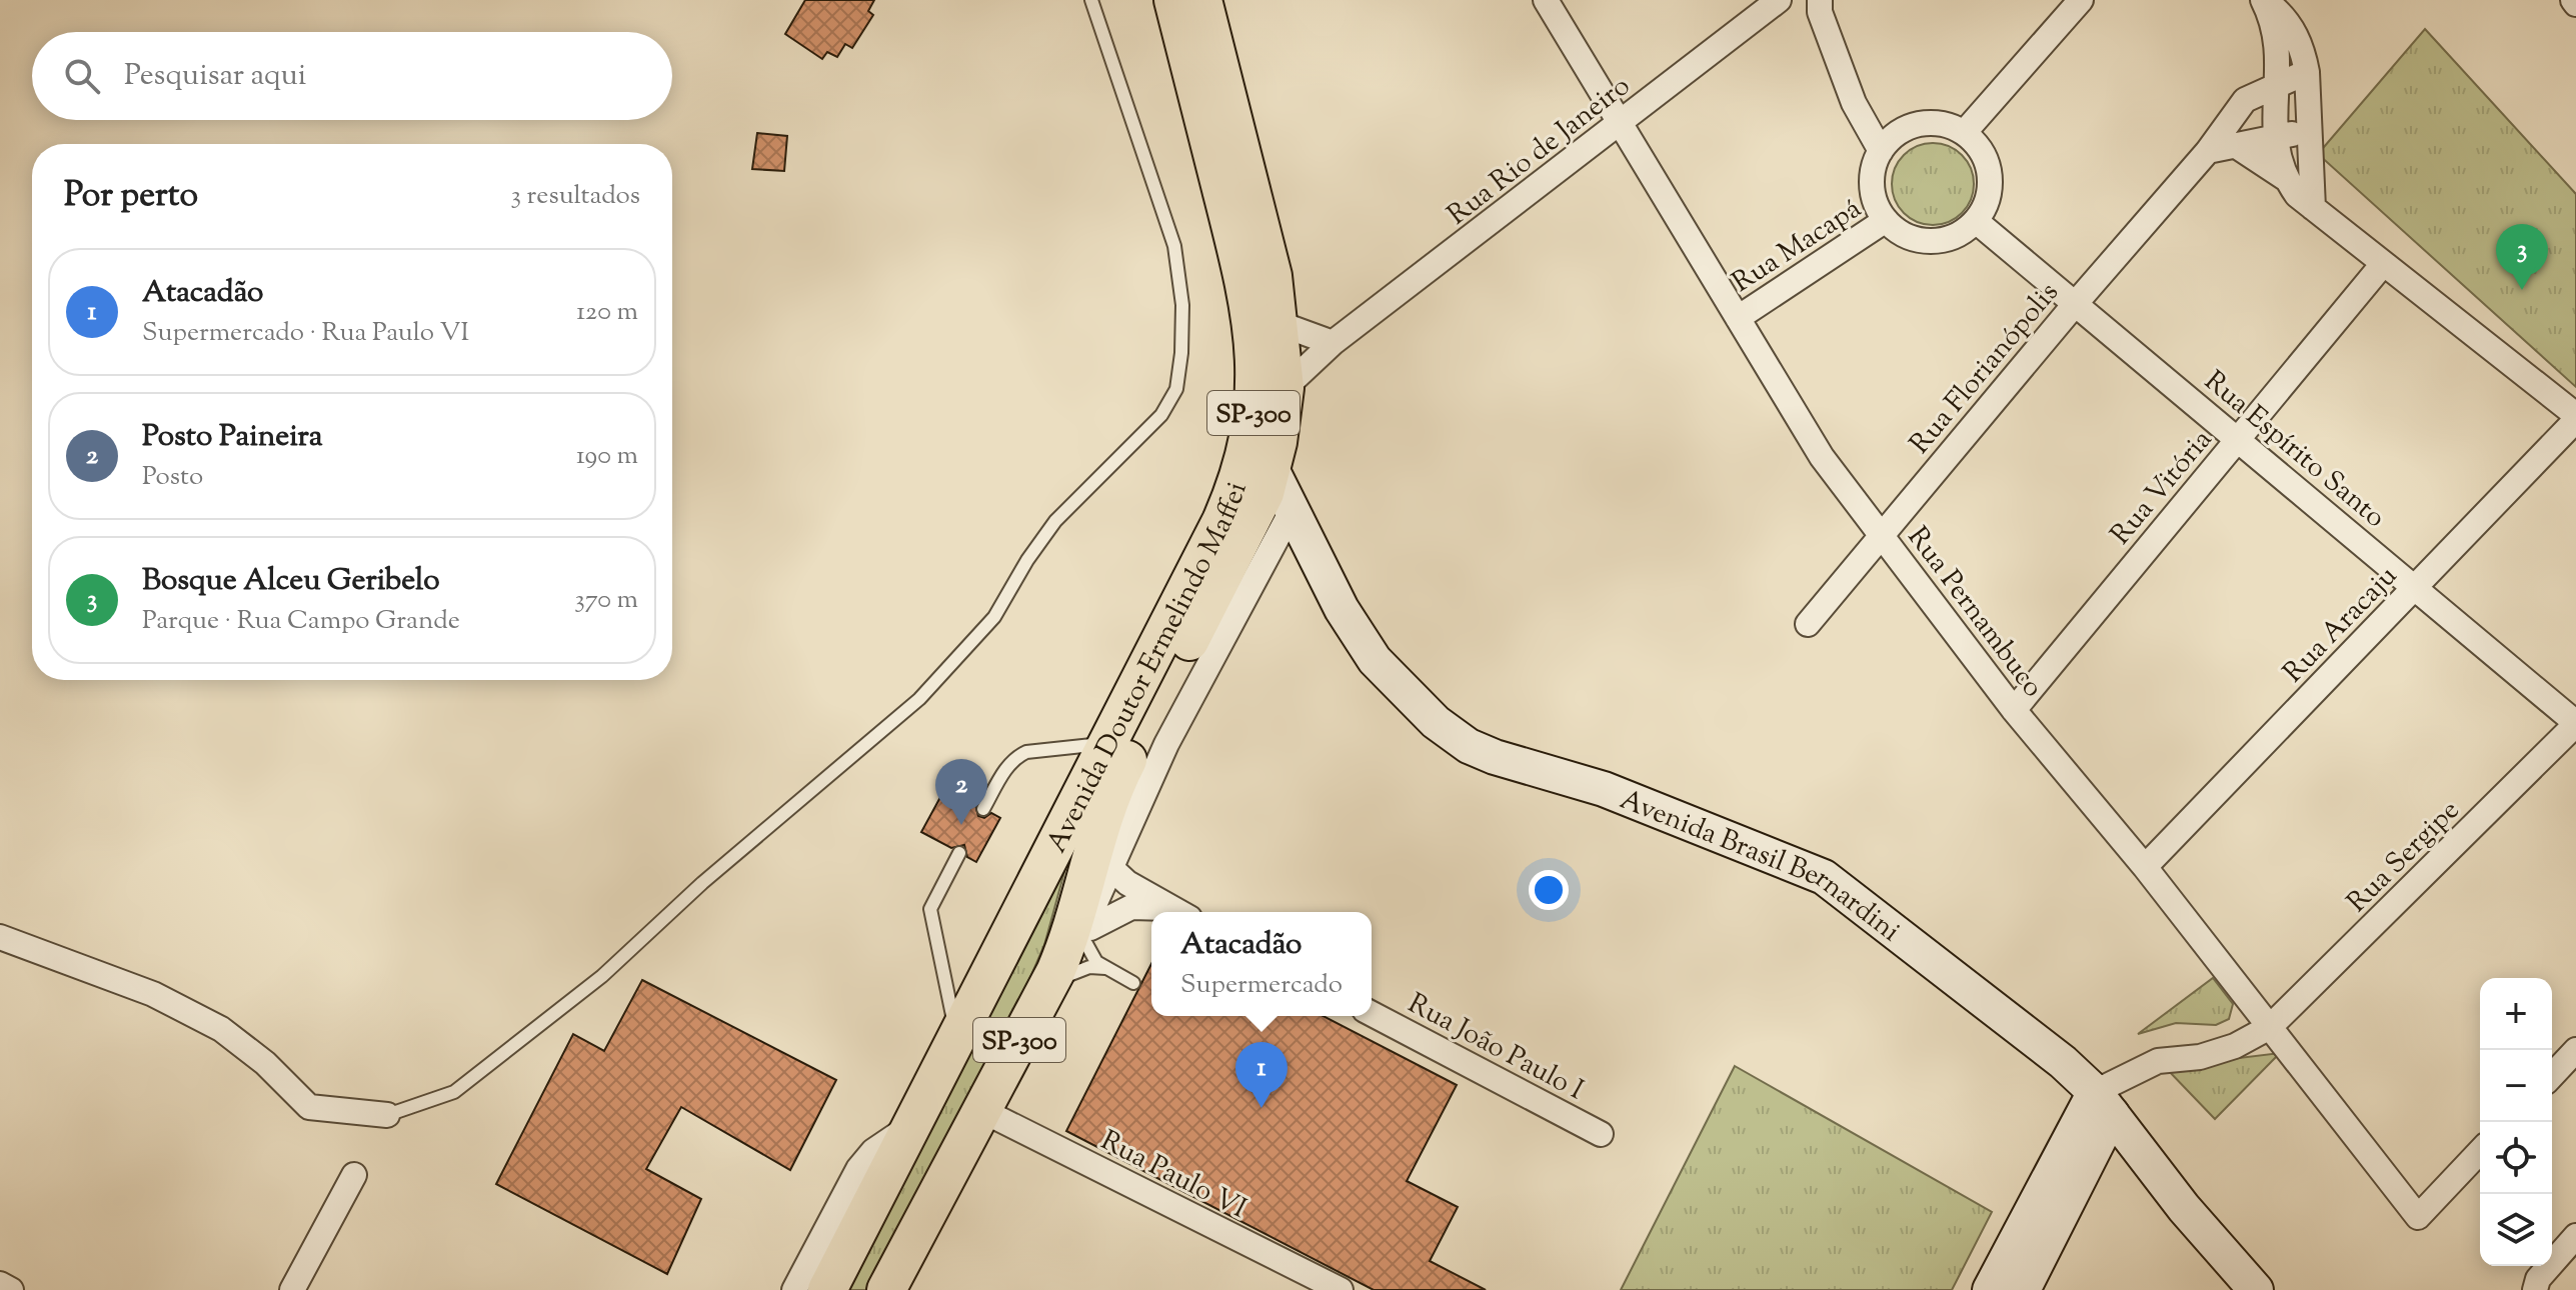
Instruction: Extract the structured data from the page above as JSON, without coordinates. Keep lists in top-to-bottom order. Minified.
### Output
{"streets":{"main road":["SP-300","Avenida Doutor Ermelindo Maffei"],"street":["Rua Rio de Janeiro","Rua Macapá","Rua Florianópolis","Rua Espírito Santo","Rua Vitória","Rua Pernambuco","Rua Aracaju","Rua Sergipe","Avenida Brasil Bernardini","Rua João Paulo I","Rua Paulo VI"]},"crossings":[["Rua Rio de Janeiro","Rua Pernambuco"],["Rua Rio de Janeiro","Avenida Doutor Ermelindo Maffei"],["Rua Macapá","Rua Espírito Santo"],["Rua Macapá","Rua Pernambuco"],["Rua Florianópolis","Rua Espírito Santo"],["Rua Florianópolis","Rua Pernambuco"],["Rua Espírito Santo","Rua Vitória"],["Rua Espírito Santo","Rua Aracaju"],["Rua Espírito Santo","Rua Sergipe"],["Rua Vitória","Rua Pernambuco"],["Rua Pernambuco","Rua Aracaju"],["Rua Pernambuco","Rua Sergipe"],["Avenida Doutor Ermelindo Maffei","Avenida Brasil Bernardini"],["Avenida Doutor Ermelindo Maffei","Rua Paulo VI"],["Rua Sergipe","Avenida Brasil Bernardini"]],"page":{"search":"Pesquisar aqui","heading":["Por perto","3 resultados"],"pins":["3","2","1"],"list":[{"mark":"1","name":"Atacadão","note":"Supermercado · Rua Paulo VI","value":"120 m"},{"mark":"2","name":"Posto Paineira","note":"Posto","value":"190 m"},{"mark":"3","name":"Bosque Alceu Geribelo","note":"Parque · Rua Campo Grande","value":"370 m"}],"popup":["Atacadão","Supermercado"],"map_buttons":["+","−"]}}
